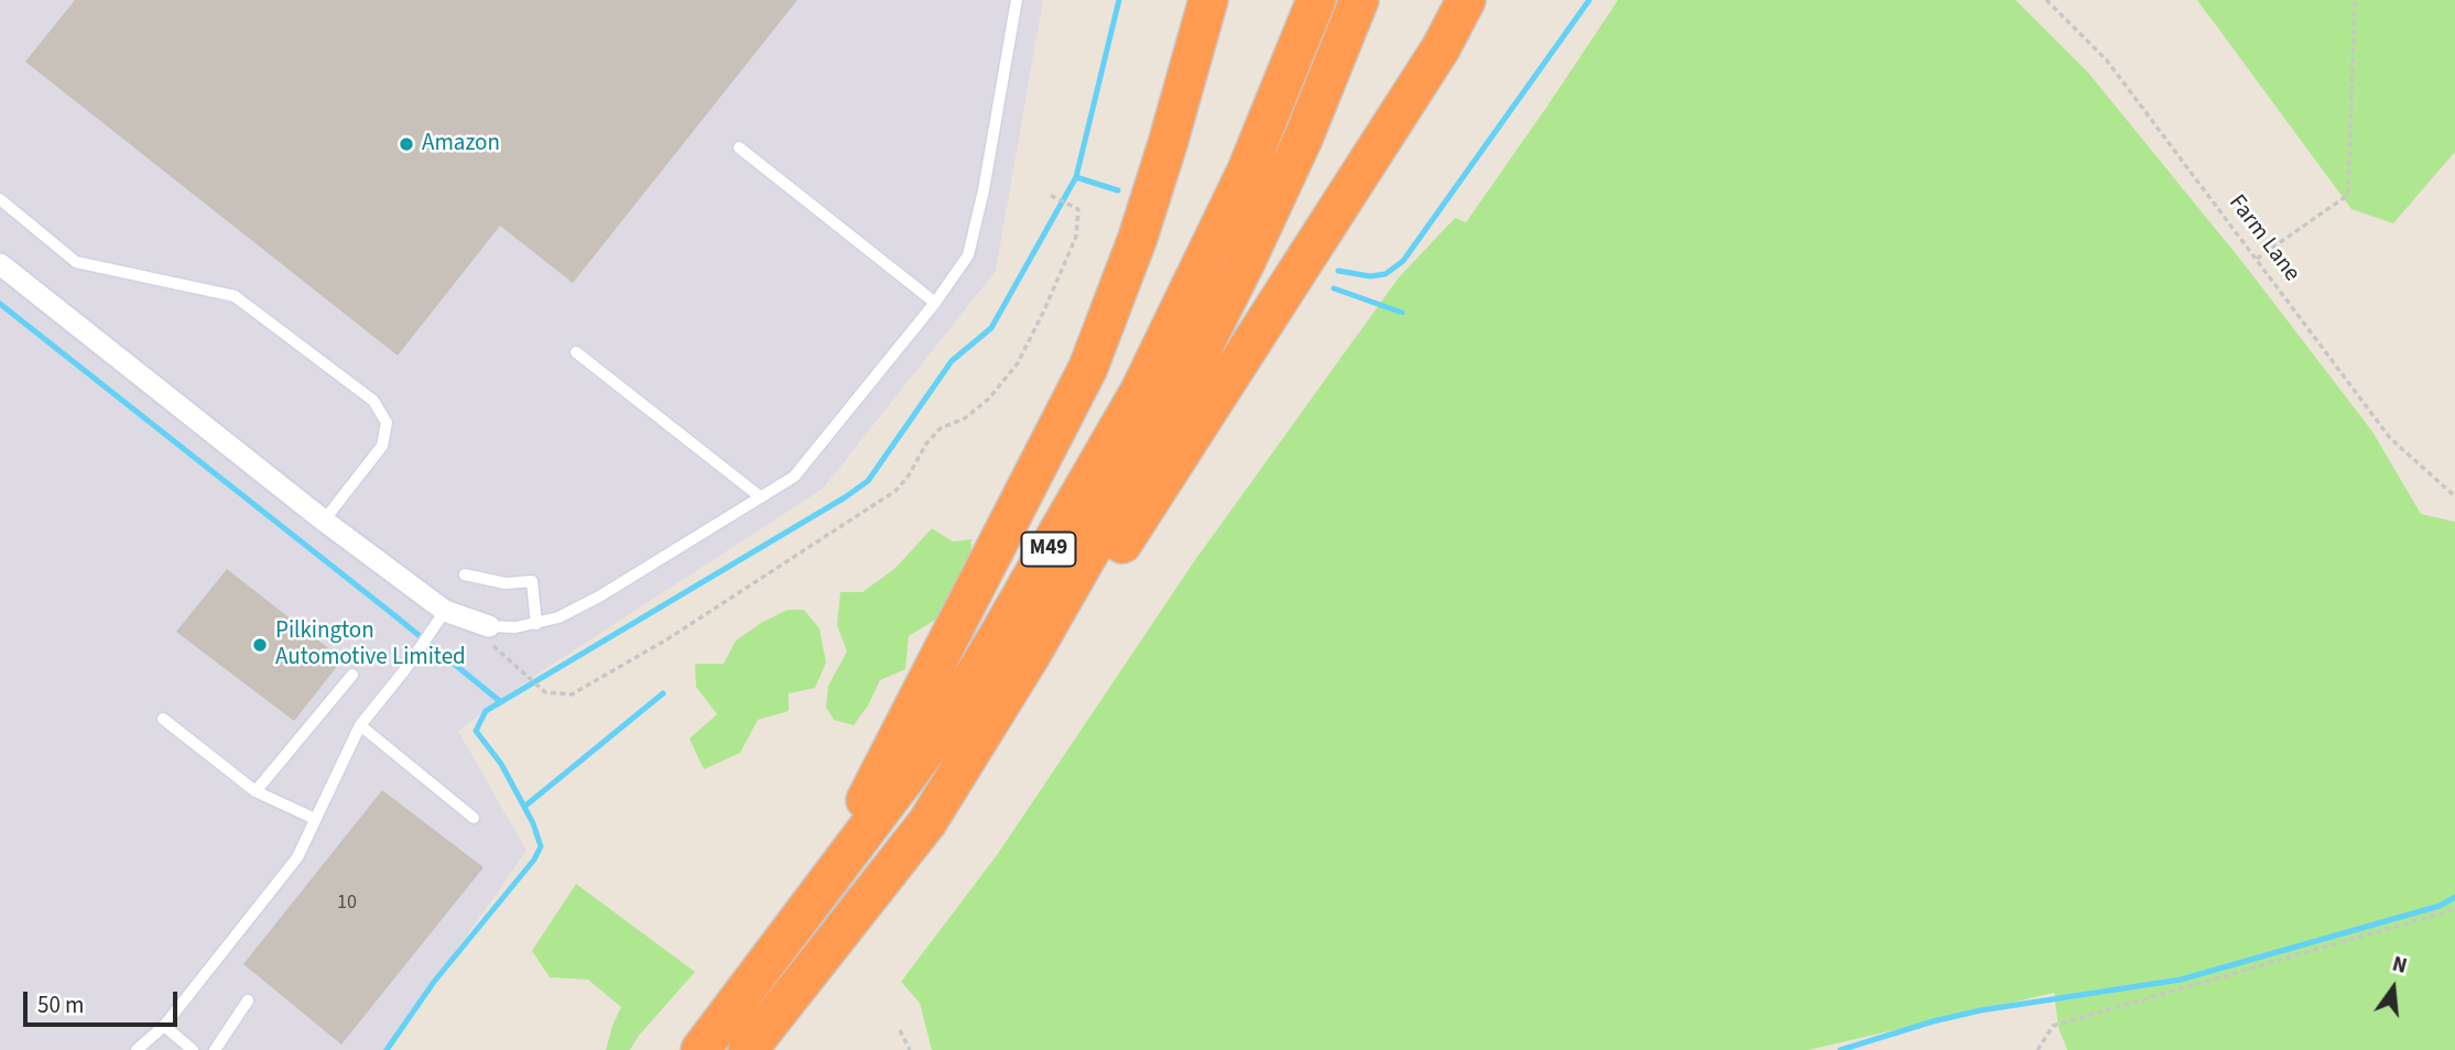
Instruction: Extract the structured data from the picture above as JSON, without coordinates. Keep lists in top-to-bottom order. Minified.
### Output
{"streets":{"highway":["M49"],"path":["Farm Lane"]},"places":["Amazon","Pilkington Automotive Limited"],"house_numbers":["10"],"scale_bar":"50 m","north":"top"}
